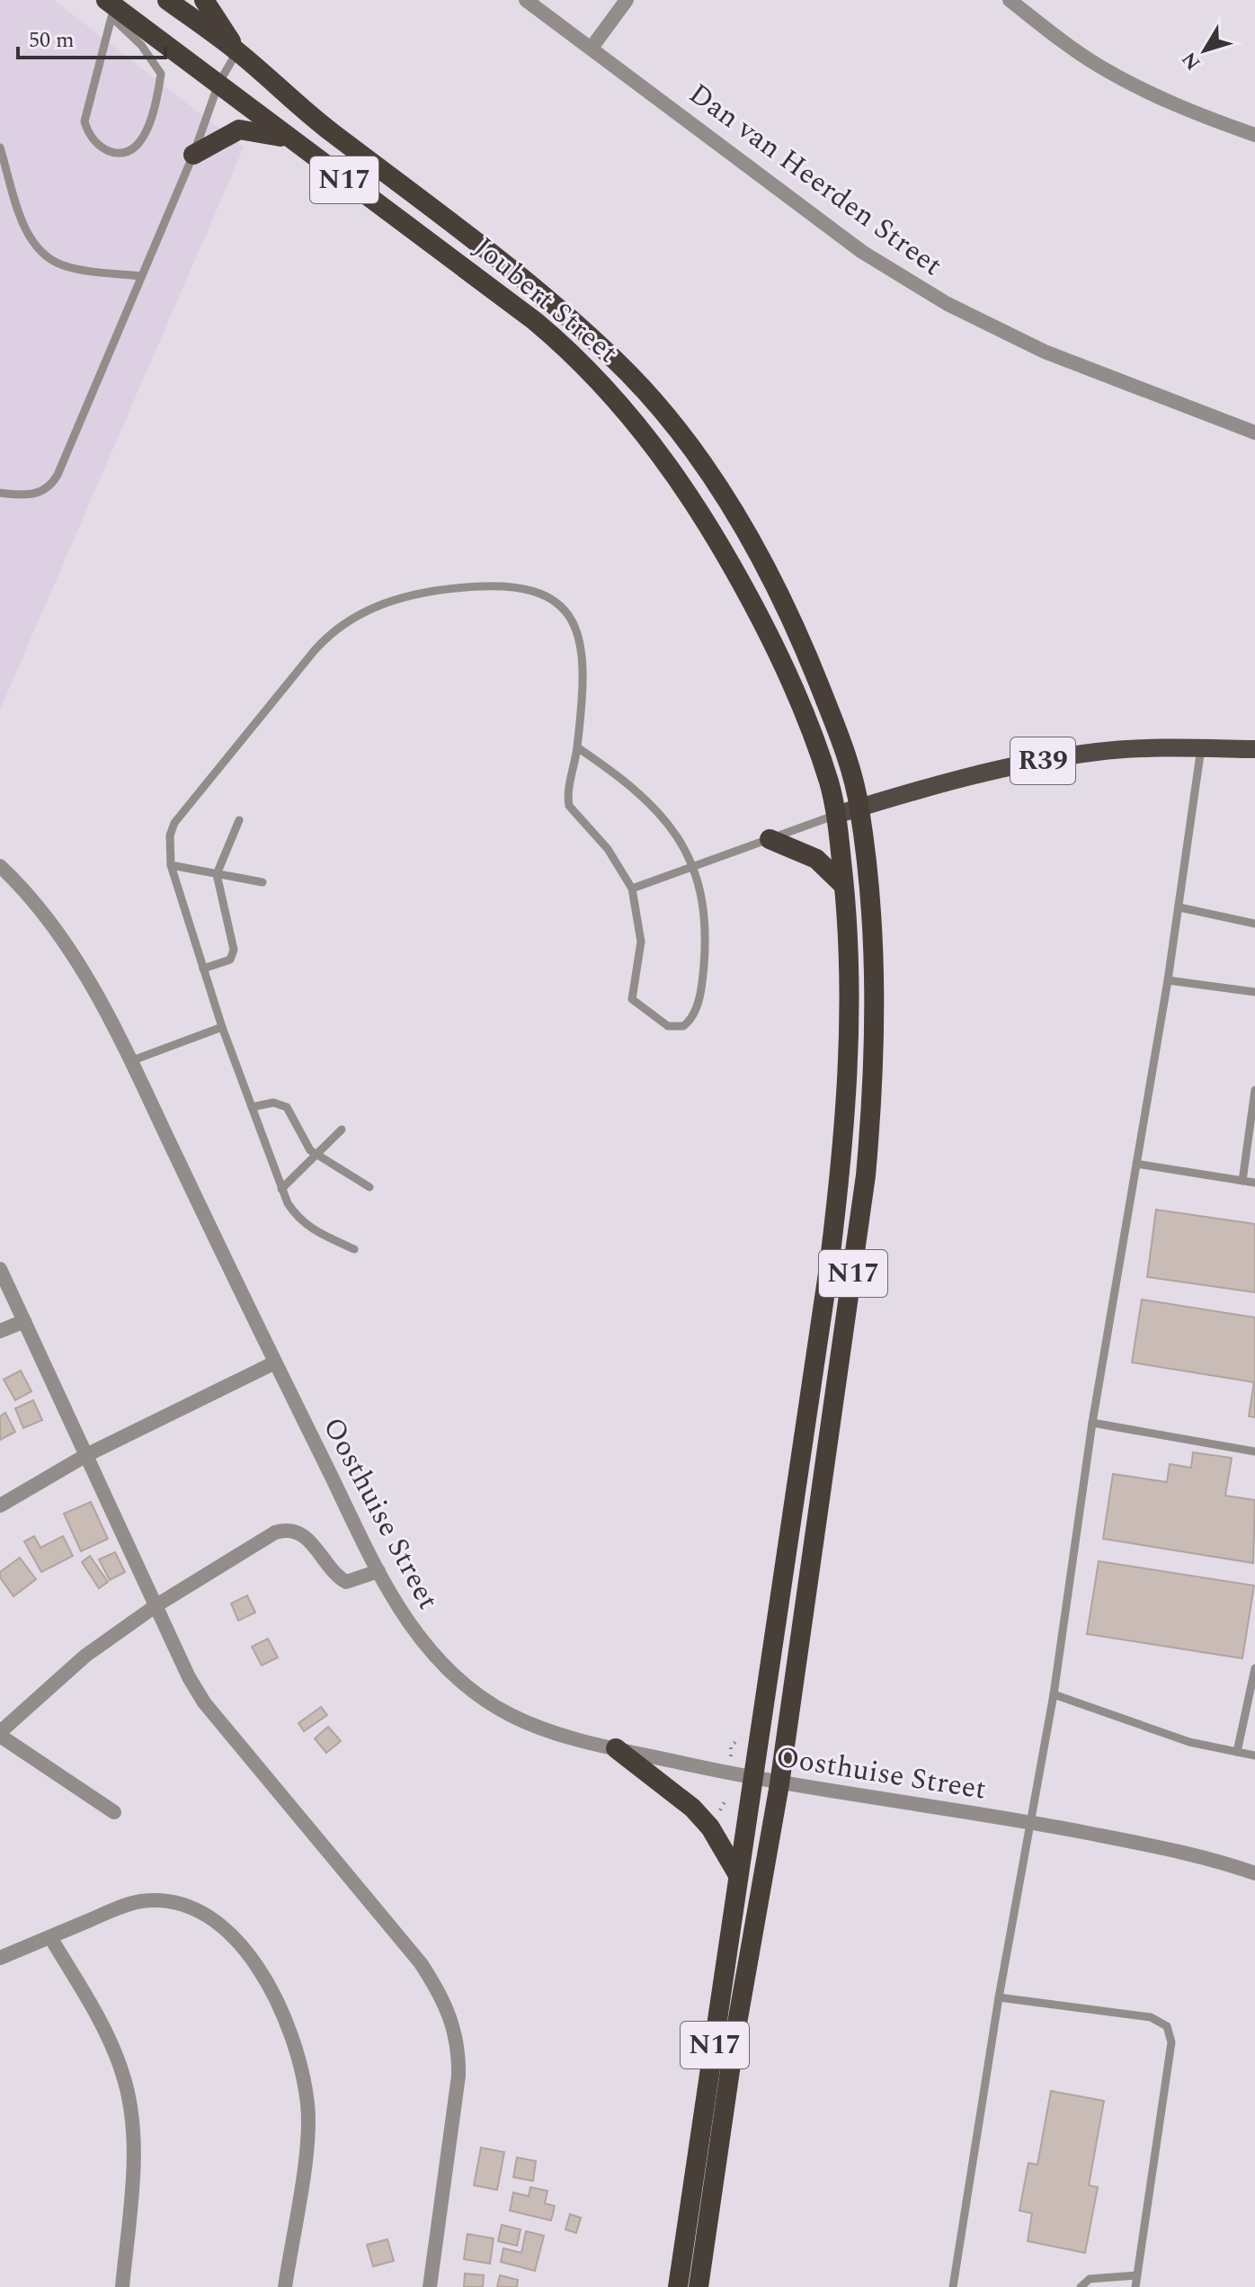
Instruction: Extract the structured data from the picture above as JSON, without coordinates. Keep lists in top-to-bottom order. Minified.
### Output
{"streets":{"highway":["N17","Joubert Street"],"main road":["R39"],"street":["Dan van Heerden Street","Oosthuise Street"]},"crossings":[["N17","Joubert Street"],["N17","R39"],["N17","Oosthuise Street"],["Joubert Street","R39"]],"scale_bar":"50 m","north":"bottom left"}
